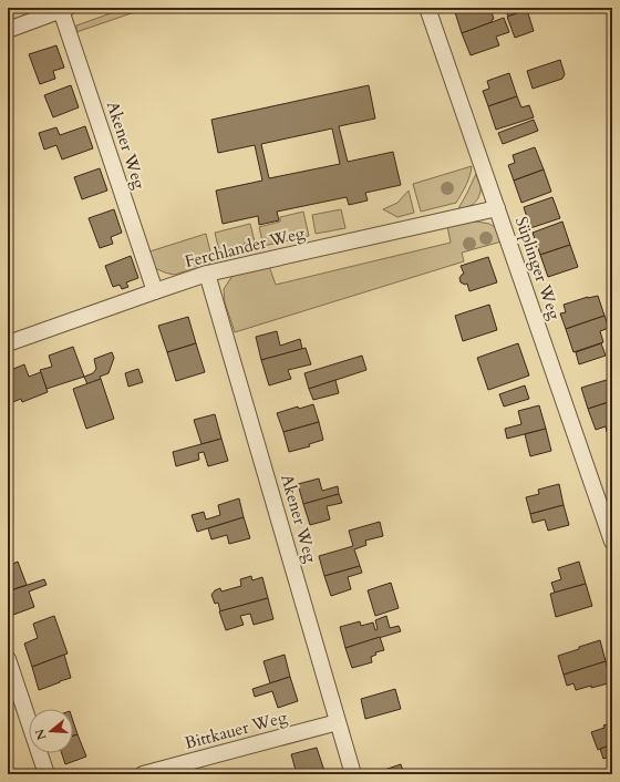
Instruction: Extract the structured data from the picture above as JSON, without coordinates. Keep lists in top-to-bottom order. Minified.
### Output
{"streets":{"street":["Akener Weg","Ferchlander Weg","Süplinger Weg","Bittkauer Weg"]},"crossings":[["Akener Weg","Ferchlander Weg"],["Akener Weg","Bittkauer Weg"],["Ferchlander Weg","Süplinger Weg"]],"north":"left"}
